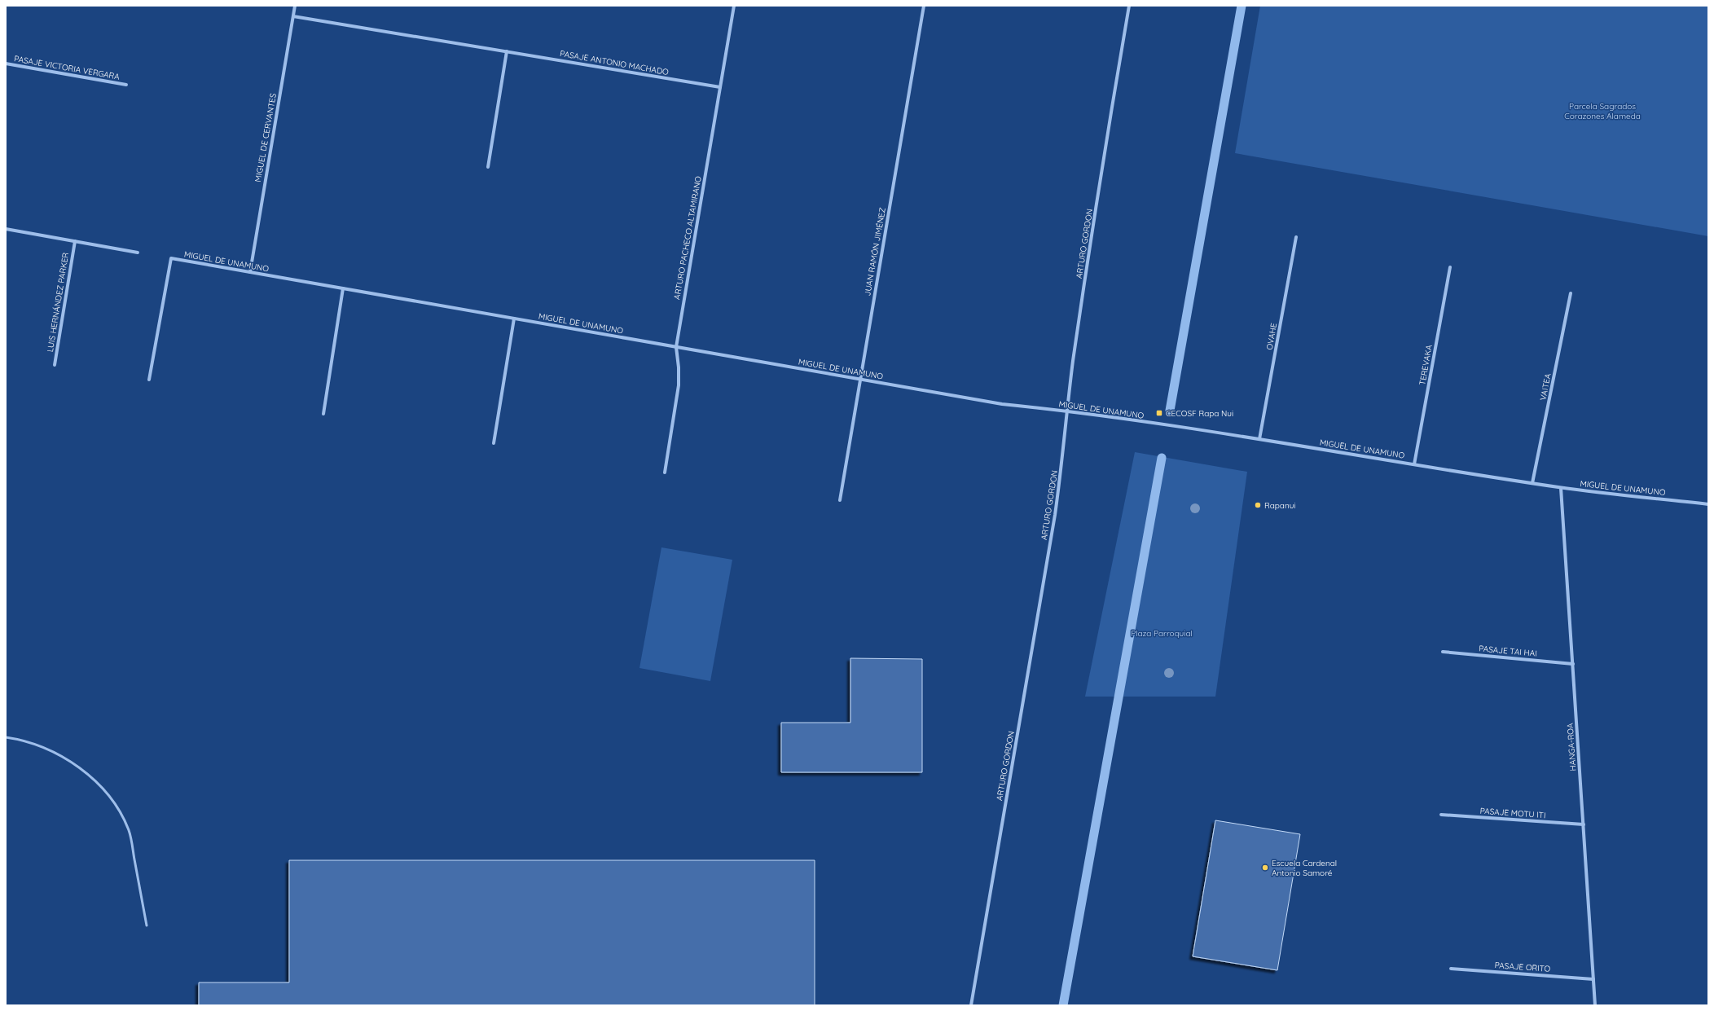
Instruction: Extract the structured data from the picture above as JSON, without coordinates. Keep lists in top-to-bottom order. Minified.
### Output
{"streets":{"street":["PASAJE ANTONIO MACHADO","PASAJE VICTORIA VERGARA","MIGUEL DE CERVANTES","ARTURO PACHECO ALTAMIRANO","ARTURO GORDON","JUAN RAMÓN JIMÉNEZ","MIGUEL DE UNAMUNO","LUIS HERNÁNDEZ PARKER","OVAHE","TEREVAKA","VAITEA","PASAJE TAI HAI","HANGA-ROA","PASAJE MOTU ITI","PASAJE ORITO"]},"crossings":[["PASAJE ANTONIO MACHADO","MIGUEL DE CERVANTES"],["PASAJE ANTONIO MACHADO","ARTURO PACHECO ALTAMIRANO"],["MIGUEL DE CERVANTES","MIGUEL DE UNAMUNO"],["ARTURO PACHECO ALTAMIRANO","MIGUEL DE UNAMUNO"],["ARTURO GORDON","MIGUEL DE UNAMUNO"],["JUAN RAMÓN JIMÉNEZ","MIGUEL DE UNAMUNO"],["MIGUEL DE UNAMUNO","OVAHE"],["MIGUEL DE UNAMUNO","TEREVAKA"],["MIGUEL DE UNAMUNO","VAITEA"],["MIGUEL DE UNAMUNO","HANGA-ROA"],["PASAJE TAI HAI","HANGA-ROA"],["HANGA-ROA","PASAJE MOTU ITI"],["HANGA-ROA","PASAJE ORITO"]],"parks":["Parcela Sagrados Corazones Alameda","Plaza Parroquial"],"places":{"transit":["CECOSF Rapa Nui"],"other":["Rapanui","Escuela Cardenal Antonio Samoré"]}}
